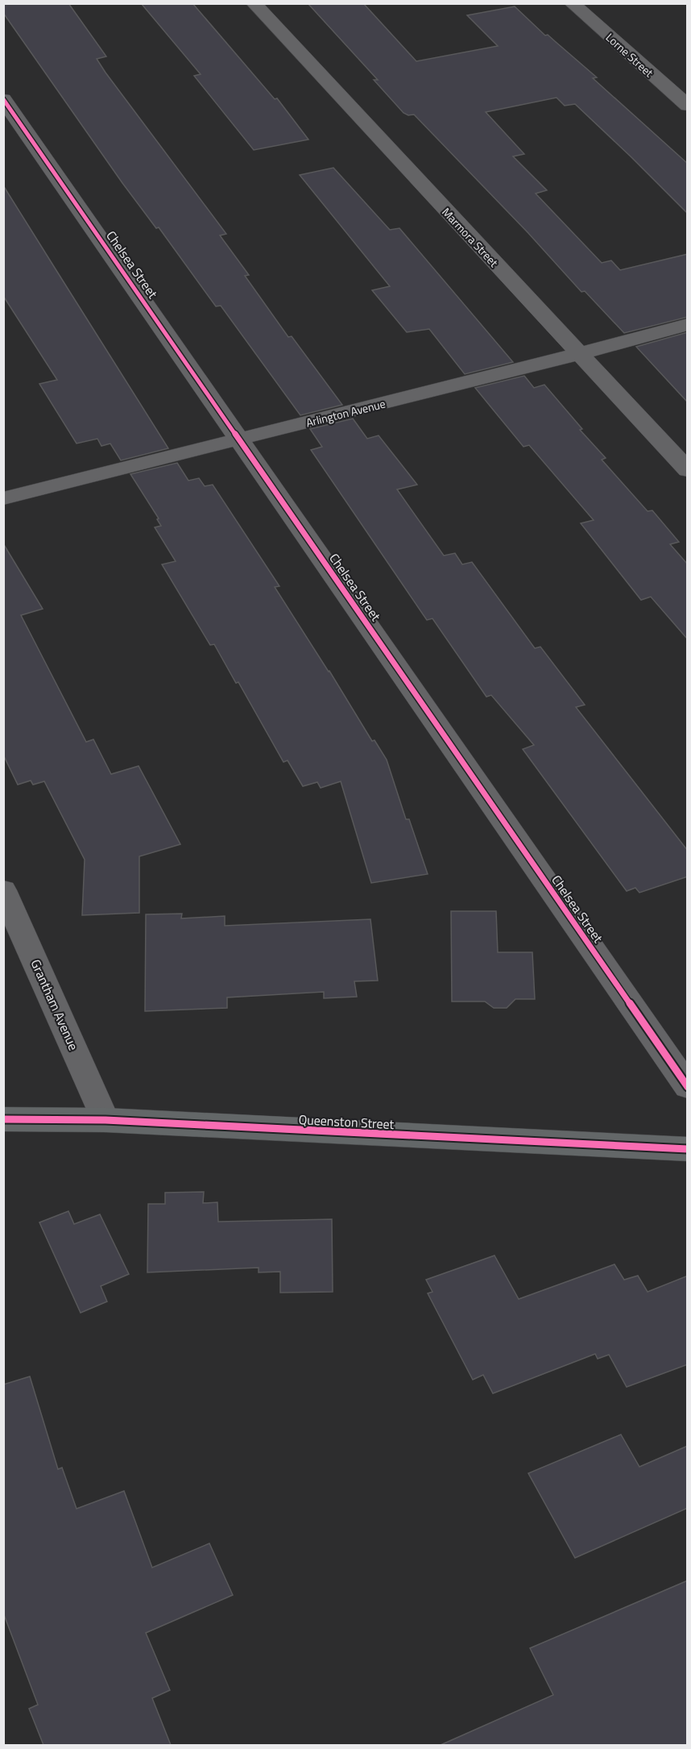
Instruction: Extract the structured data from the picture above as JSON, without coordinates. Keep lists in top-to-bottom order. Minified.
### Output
{"streets":{"main road":["Queenston Street"],"street":["Lorne Street","Marmora Street","Chelsea Street","Arlington Avenue","Grantham Avenue"]},"crossings":[["Marmora Street","Arlington Avenue"],["Chelsea Street","Arlington Avenue"],["Grantham Avenue","Queenston Street"]]}
